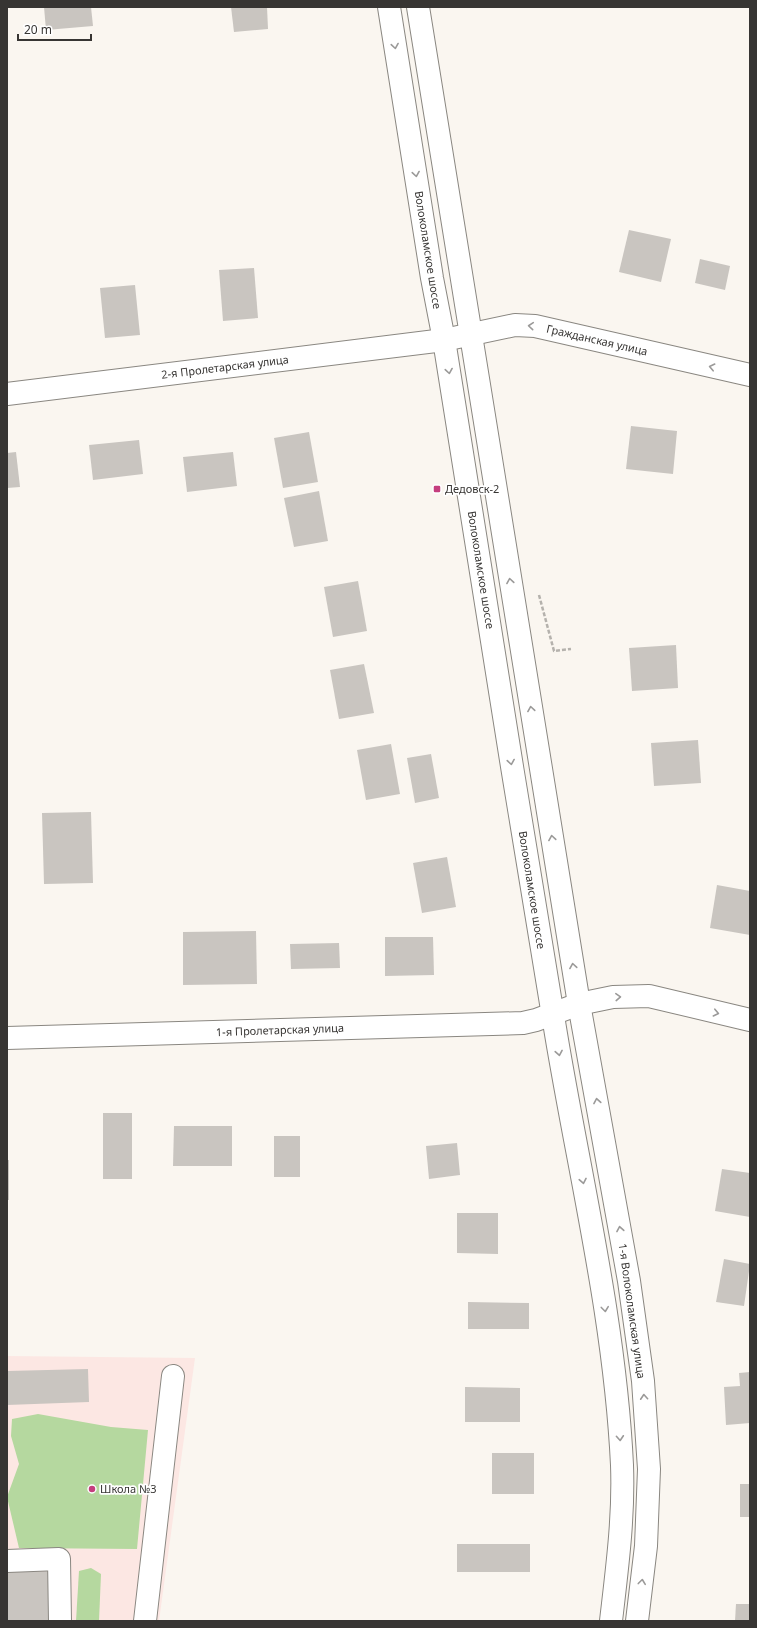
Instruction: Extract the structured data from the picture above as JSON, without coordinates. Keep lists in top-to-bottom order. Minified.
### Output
{"streets":{"main road":["Волоколамское шоссе","Гражданская улица","2-я Пролетарская улица","1-я Пролетарская улица","1-я Волоколамская улица"]},"crossings":[["Волоколамское шоссе","Гражданская улица"],["Волоколамское шоссе","2-я Пролетарская улица"],["Волоколамское шоссе","1-я Пролетарская улица"],["Гражданская улица","2-я Пролетарская улица"],["1-я Пролетарская улица","1-я Волоколамская улица"]],"one_way":["Гражданская улица"],"places":{"transit":["Дедовск-2"],"other":["Школа №3"]},"scale_bar":"20 m"}
